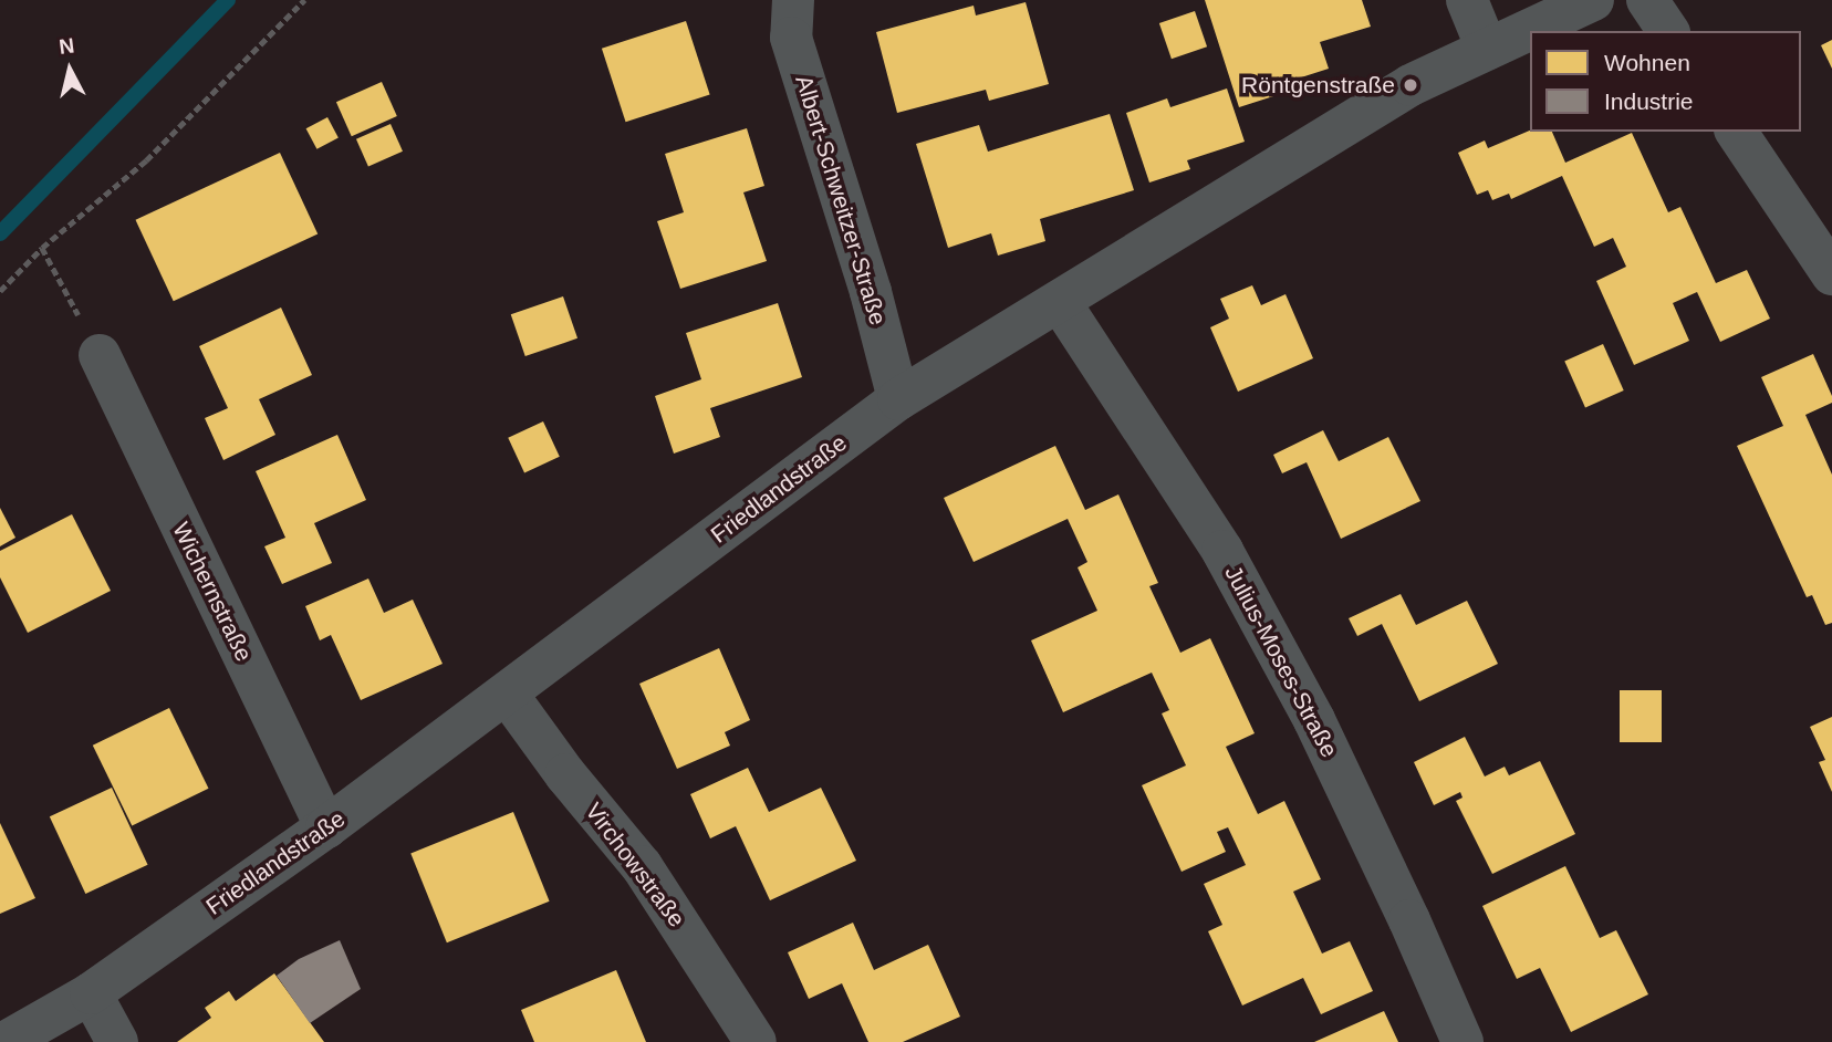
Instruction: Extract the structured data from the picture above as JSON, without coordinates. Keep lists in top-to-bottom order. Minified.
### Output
{"streets":{"street":["Albert-Schweitzer-Straße","Friedlandstraße","Wichernstraße","Julius-Moses-Straße","Virchowstraße"]},"crossings":[["Albert-Schweitzer-Straße","Friedlandstraße"],["Friedlandstraße","Wichernstraße"],["Friedlandstraße","Julius-Moses-Straße"],["Friedlandstraße","Virchowstraße"]],"places":["Röntgenstraße"],"legend":["Wohnen","Industrie"],"north":"top"}
